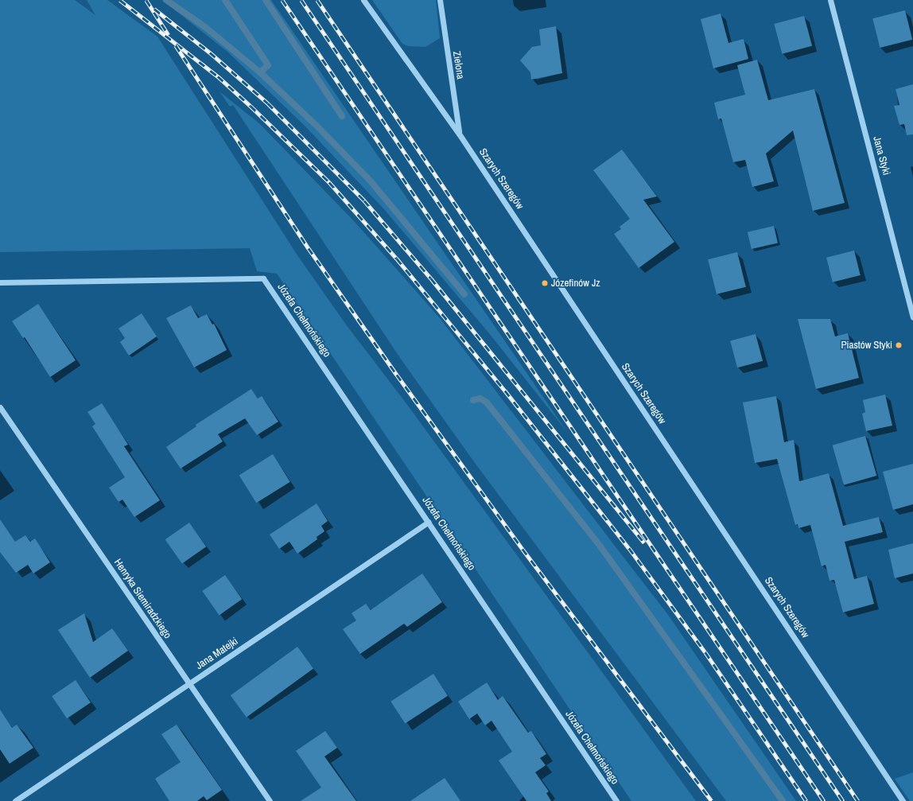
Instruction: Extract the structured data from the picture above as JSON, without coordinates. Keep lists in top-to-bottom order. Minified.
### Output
{"streets":{"street":["Zielona","Jana Styki","Szarych Szeregów","Józefa Chełmońskiego","Henryka Siemiradzkiego","Jana Matejki"]},"crossings":[["Zielona","Szarych Szeregów"],["Józefa Chełmońskiego","Jana Matejki"],["Henryka Siemiradzkiego","Jana Matejki"]],"places":["Józefinów Jz","Piastów Styki"]}
